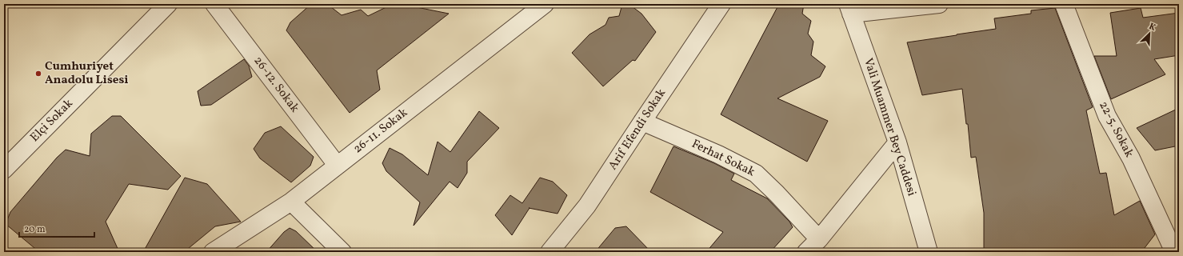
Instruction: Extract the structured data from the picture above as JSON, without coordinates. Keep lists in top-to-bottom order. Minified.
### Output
{"streets":{"street":["26-12. Sokak","Elçi Sokak","Vali Muammer Bey Caddesi","Arif Efendi Sokak","22-5. Sokak","26-11. Sokak","Ferhat Sokak"]},"crossings":[["26-12. Sokak","26-11. Sokak"],["Arif Efendi Sokak","Ferhat Sokak"]],"places":["Cumhuriyet Anadolu Lisesi"],"scale_bar":"20 m","north":"top right"}
